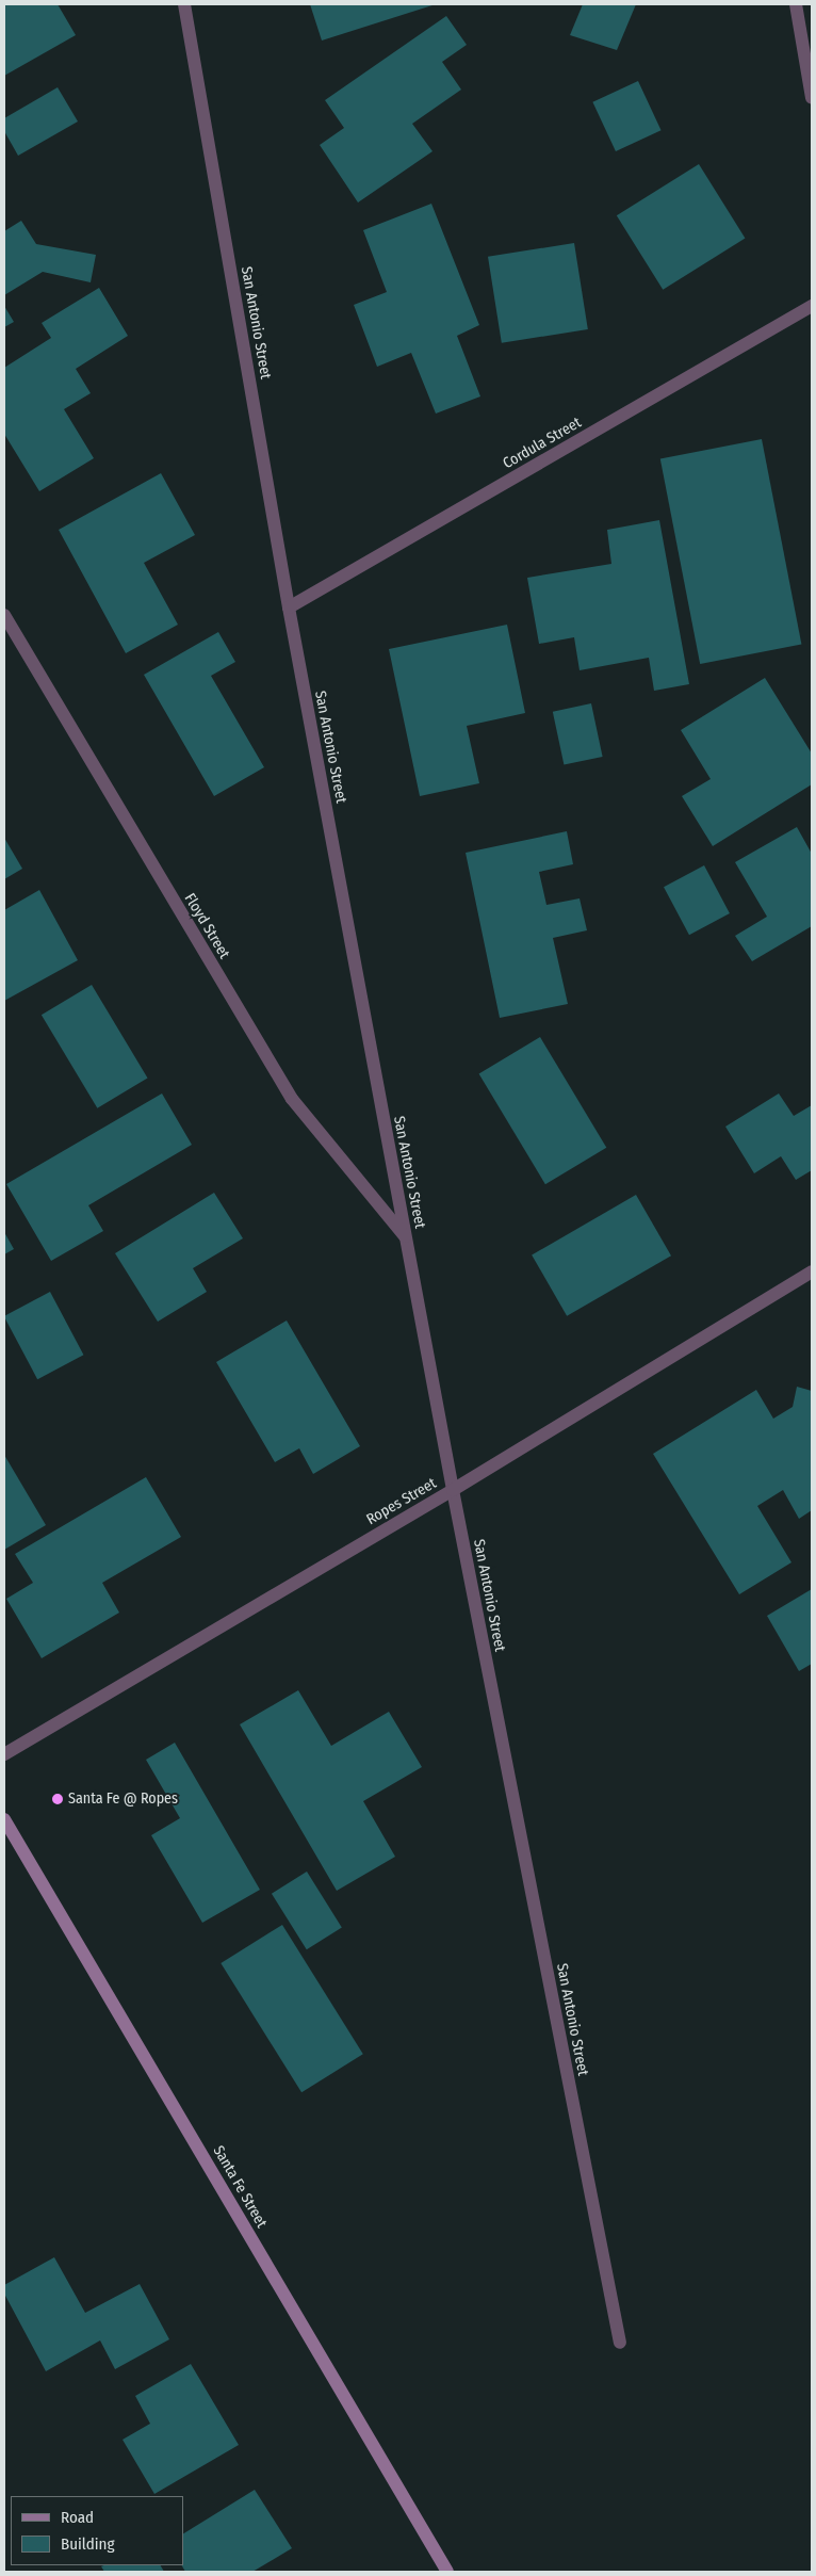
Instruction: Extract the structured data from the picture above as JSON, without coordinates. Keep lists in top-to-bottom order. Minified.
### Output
{"streets":{"main road":["Santa Fe Street"],"street":["San Antonio Street","Cordula Street","Floyd Street","Ropes Street"]},"crossings":[["San Antonio Street","Cordula Street"],["San Antonio Street","Floyd Street"],["San Antonio Street","Ropes Street"]],"places":["Santa Fe @ Ropes"],"legend":["Road","Building"]}
